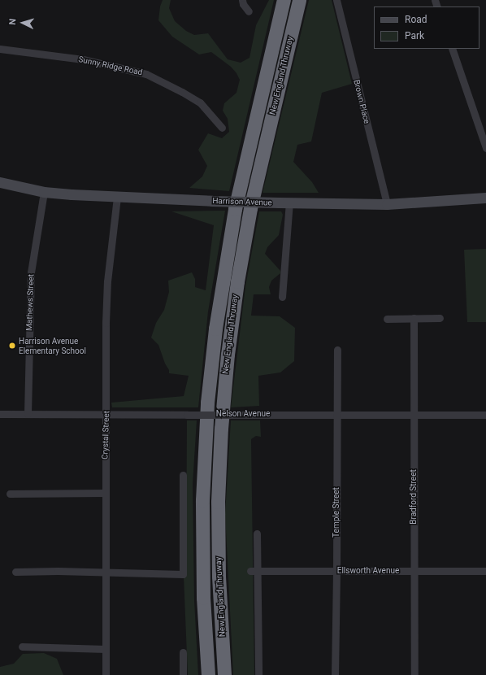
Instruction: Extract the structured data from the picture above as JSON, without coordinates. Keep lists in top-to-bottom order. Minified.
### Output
{"streets":{"highway":["New England Thruway"],"main road":["Harrison Avenue"],"street":["Sunny Ridge Road","Brown Place","Mathews Street","Nelson Avenue","Crystal Street","Bradford Street","Temple Street","Ellsworth Avenue"]},"crossings":[["Brown Place","Harrison Avenue"],["Harrison Avenue","Mathews Street"],["Harrison Avenue","Crystal Street"],["Mathews Street","Nelson Avenue"],["Nelson Avenue","Crystal Street"],["Nelson Avenue","Bradford Street"],["Nelson Avenue","Temple Street"],["Bradford Street","Ellsworth Avenue"],["Temple Street","Ellsworth Avenue"]],"places":["Harrison Avenue Elementary School"],"legend":["Road","Park"],"north":"left"}
